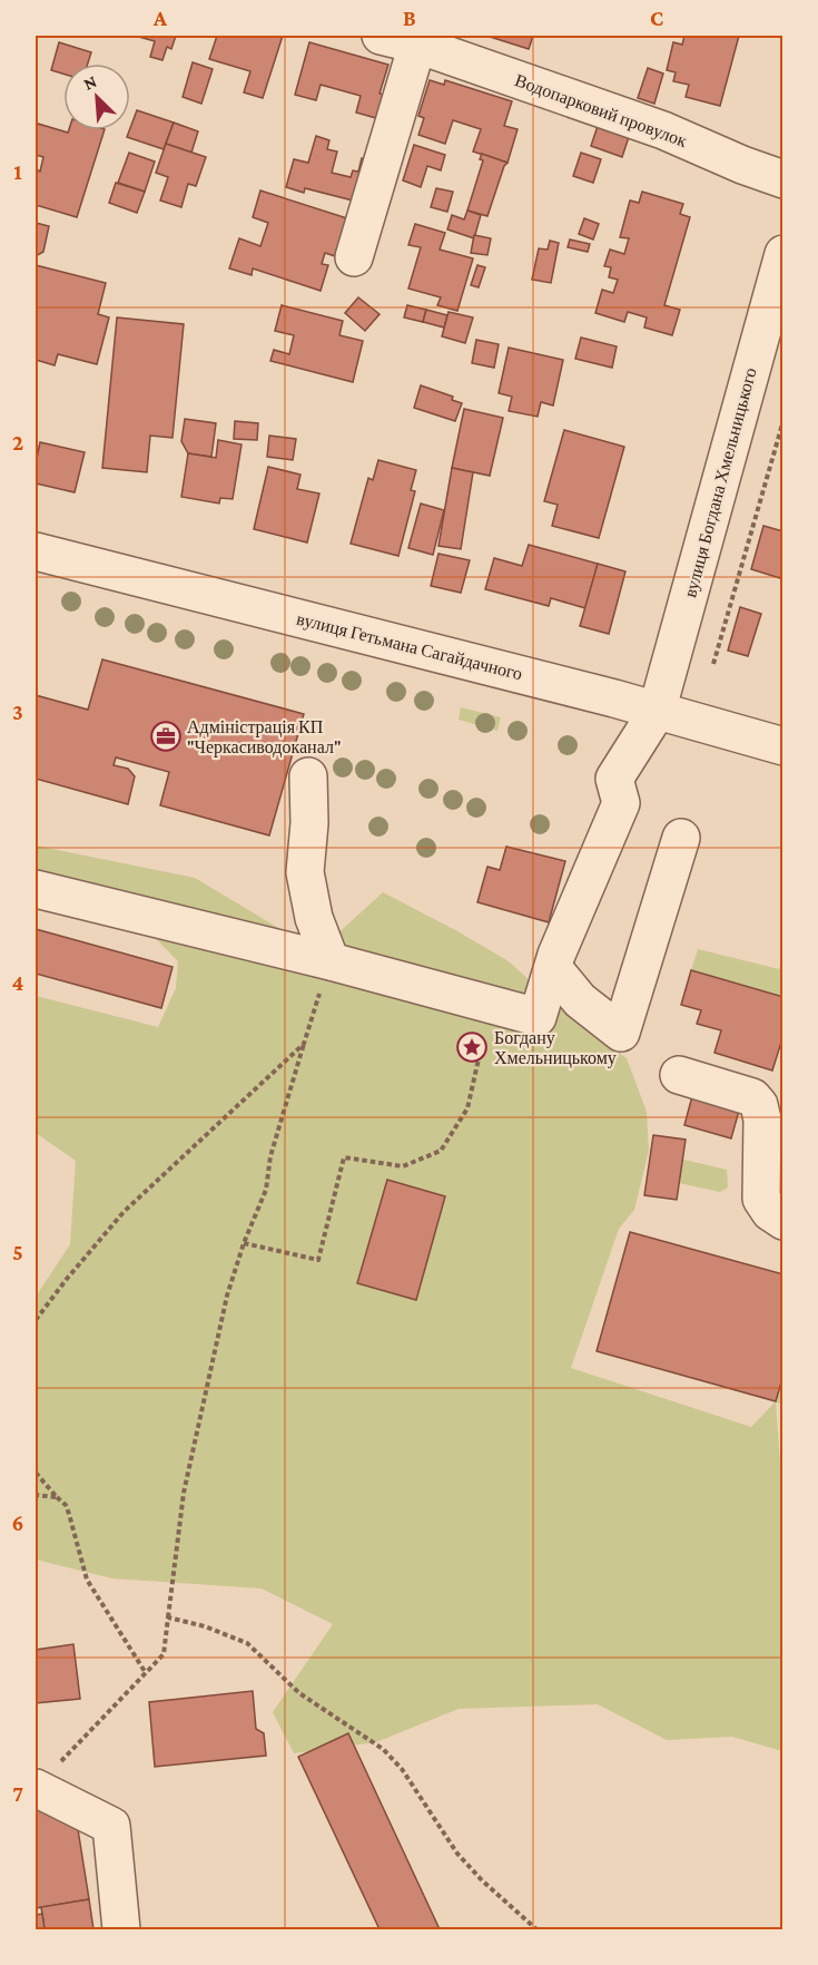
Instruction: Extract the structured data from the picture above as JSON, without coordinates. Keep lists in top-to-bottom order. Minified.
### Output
{"streets":{"street":["Водопарковий провулок","вулиця Богдана Хмельницького","вулиця Гетьмана Сагайдачного"]},"crossings":[["вулиця Богдана Хмельницького","вулиця Гетьмана Сагайдачного"]],"places":{"office":["Адміністрація КП \"Черкасиводоканал\""],"place":["Богдану Хмельницькому"]},"north":"top left","grid":{"columns":["A","B","C"],"rows":["1","2","3","4","5","6","7"]}}
